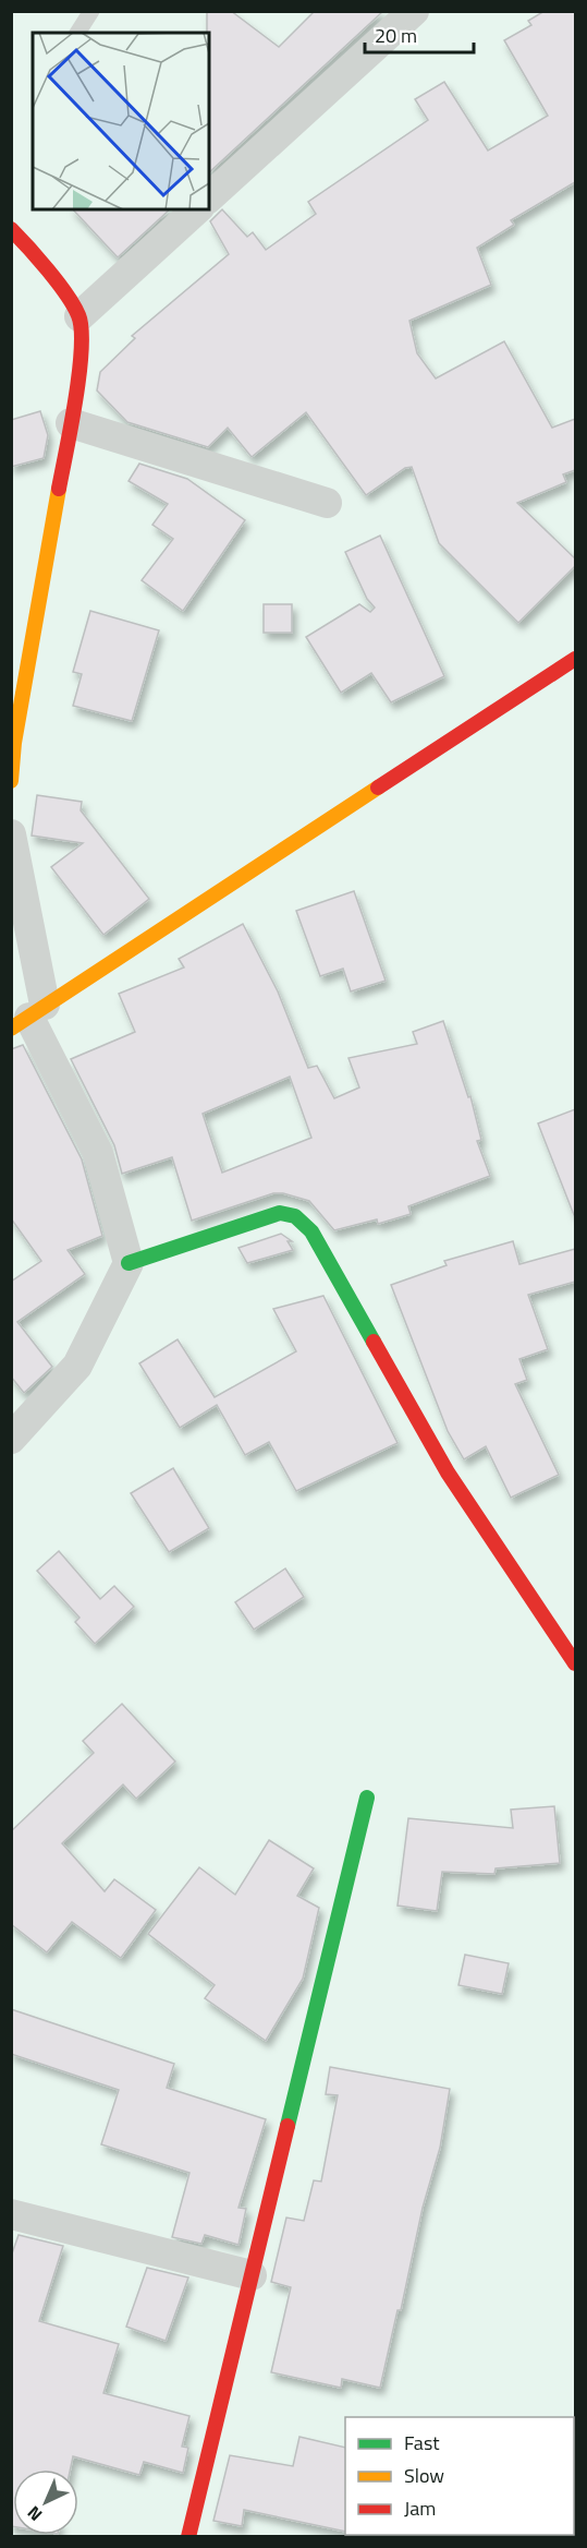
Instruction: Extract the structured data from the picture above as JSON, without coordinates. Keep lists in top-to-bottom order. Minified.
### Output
{"legend":["Fast","Slow","Jam"],"scale_bar":"20 m","north":"bottom left"}
